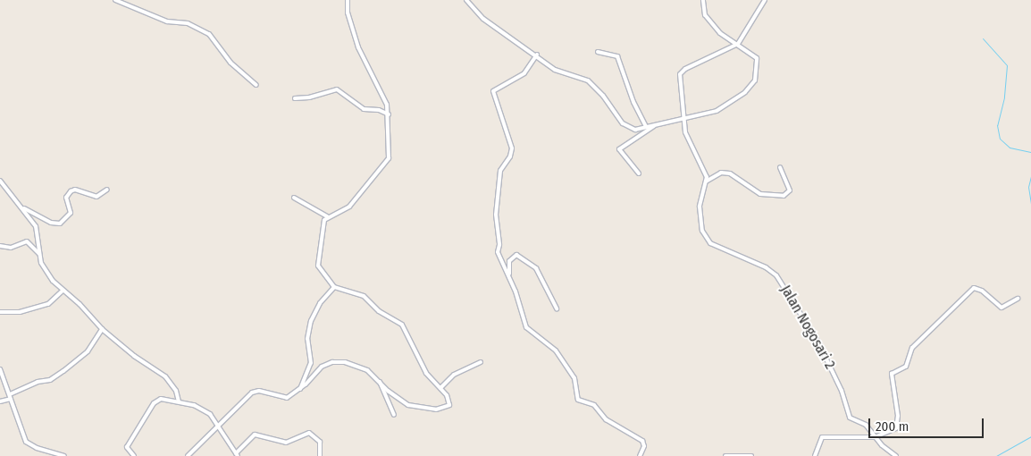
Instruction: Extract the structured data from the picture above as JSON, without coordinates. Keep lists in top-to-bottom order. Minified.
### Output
{"streets":{"street":["Jalan Nogosari 2"]},"scale_bar":"200 m"}
